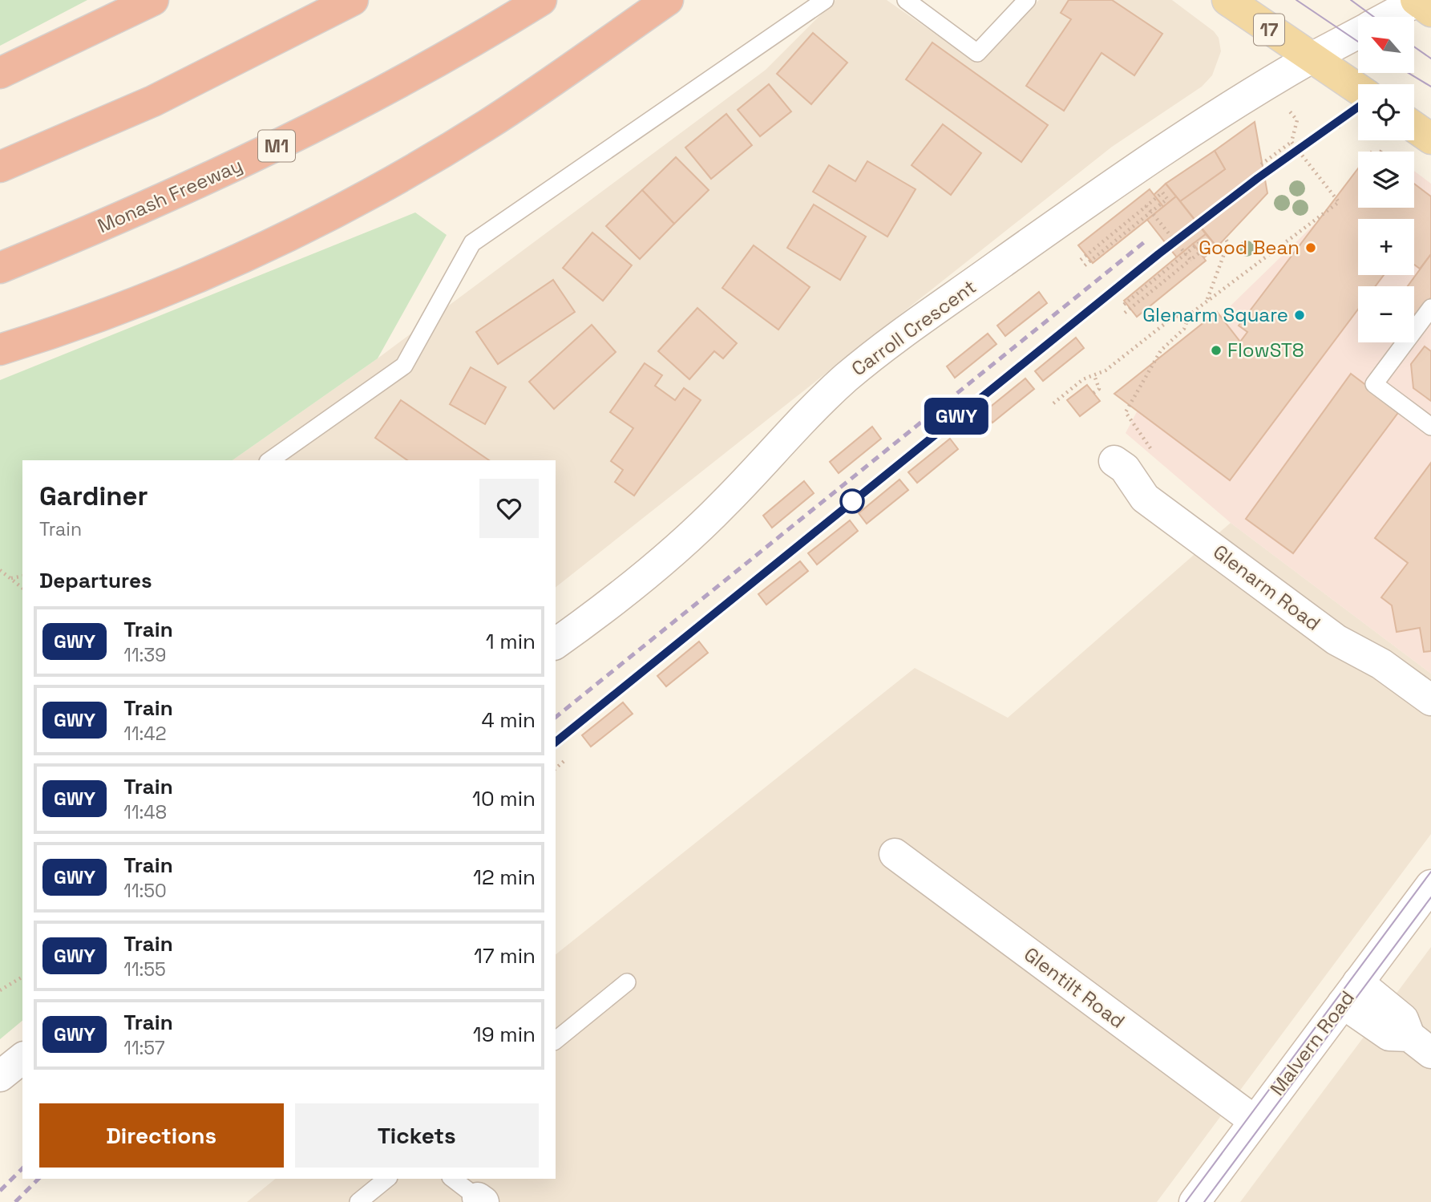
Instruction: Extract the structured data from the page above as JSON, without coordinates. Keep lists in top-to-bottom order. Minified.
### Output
{"streets":{"highway":["M1","Monash Freeway"],"main road":["17"],"street":["Carroll Crescent","Glenarm Road","Glentilt Road","Malvern Road"]},"crossings":[["17","Carroll Crescent"],["Glentilt Road","Malvern Road"]],"places":["Good Bean","Glenarm Square","FlowST8"],"north":"top left","page":{"on_map":"GWY","map_buttons":["+","−"],"heading":[["Gardiner","Train"],"Departures"],"list":[{"mark":"GWY","name":"Train","note":"11:39","value":"1 min"},{"mark":"GWY","name":"Train","note":"11:42","value":"4 min"},{"mark":"GWY","name":"Train","note":"11:48","value":"10 min"},{"mark":"GWY","name":"Train","note":"11:50","value":"12 min"},{"mark":"GWY","name":"Train","note":"11:55","value":"17 min"},{"mark":"GWY","name":"Train","note":"11:57","value":"19 min"}],"buttons":["Directions","Tickets"]}}
